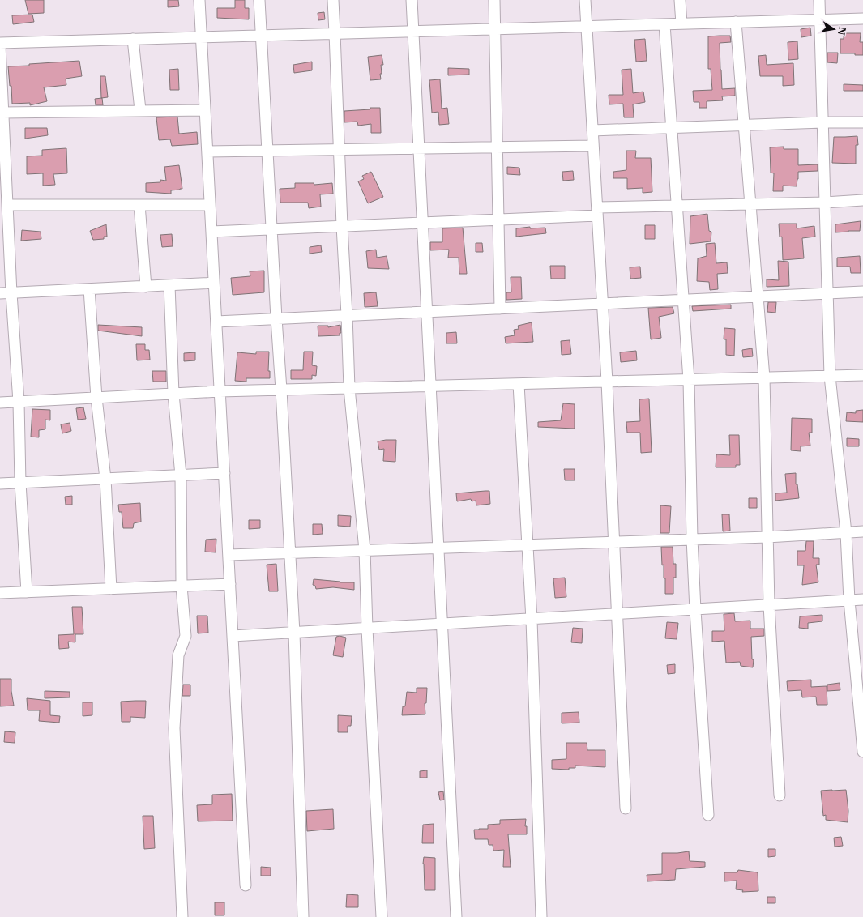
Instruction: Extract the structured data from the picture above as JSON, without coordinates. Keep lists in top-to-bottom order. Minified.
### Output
{"north":"right"}
